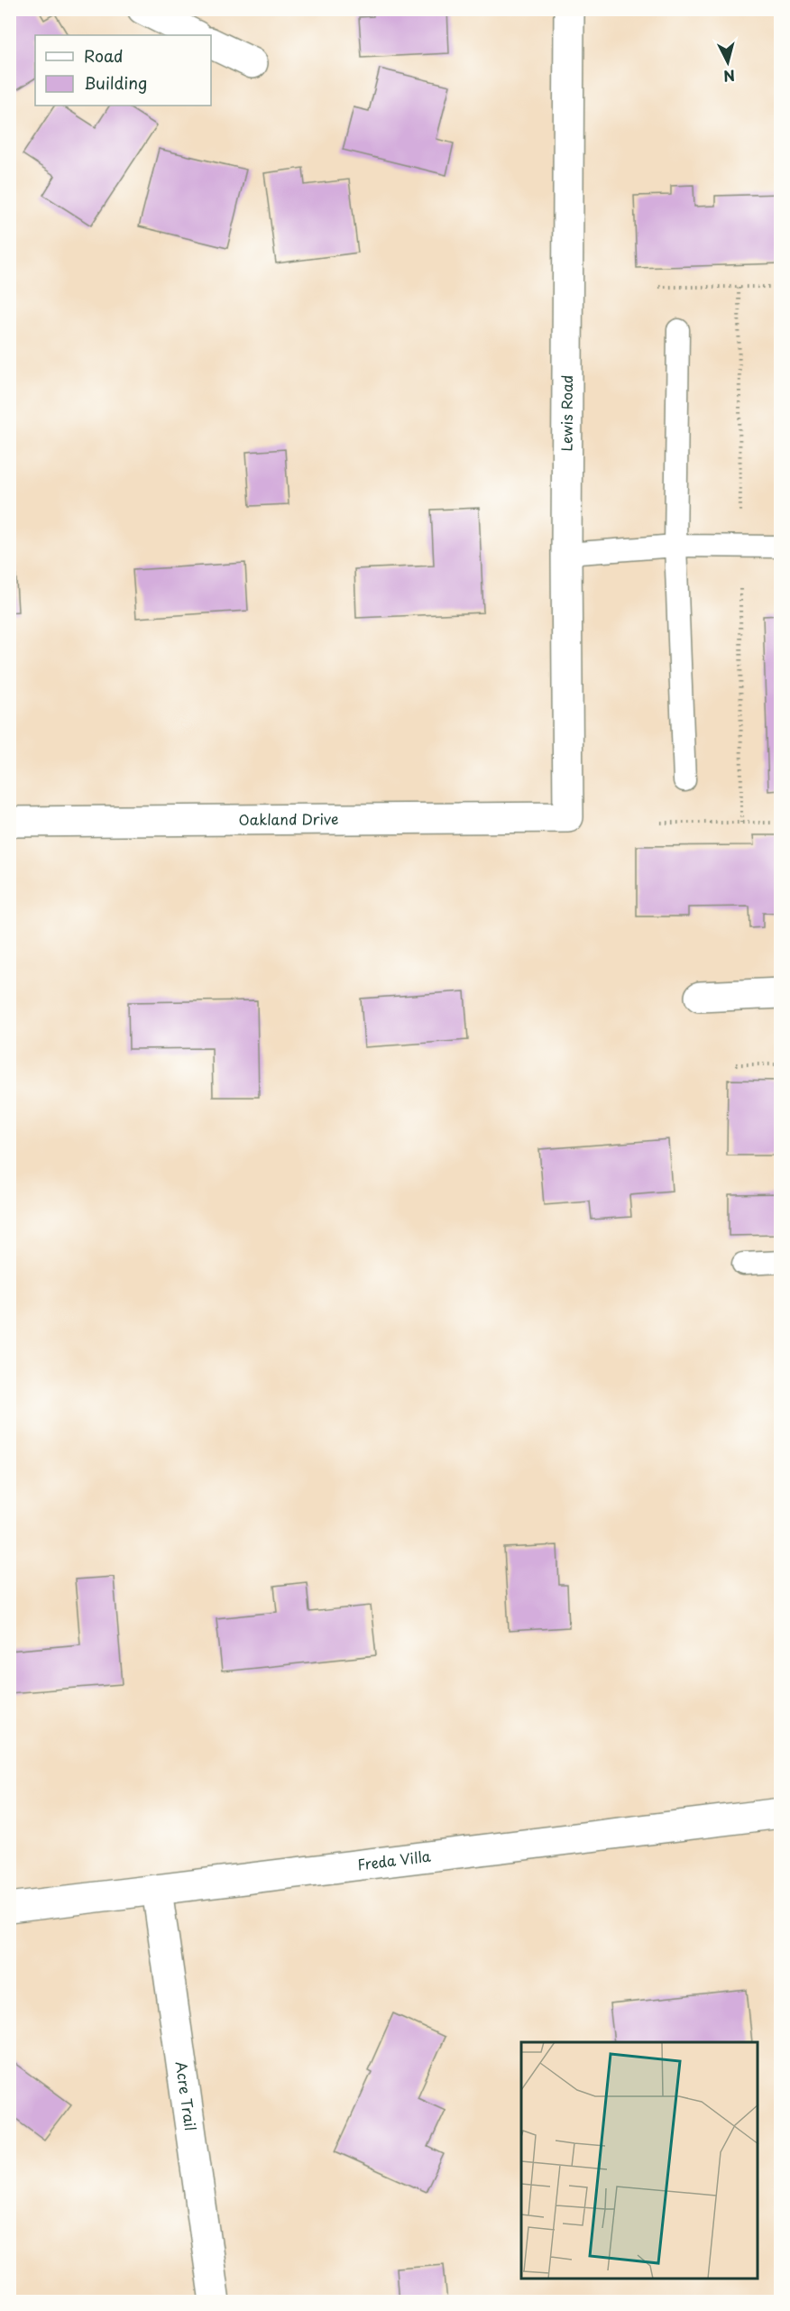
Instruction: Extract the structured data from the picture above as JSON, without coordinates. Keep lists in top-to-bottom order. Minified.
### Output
{"streets":{"street":["Lewis Road","Oakland Drive","Freda Villa","Acre Trail"]},"crossings":[["Lewis Road","Oakland Drive"],["Freda Villa","Acre Trail"]],"legend":["Road","Building"],"north":"bottom"}
